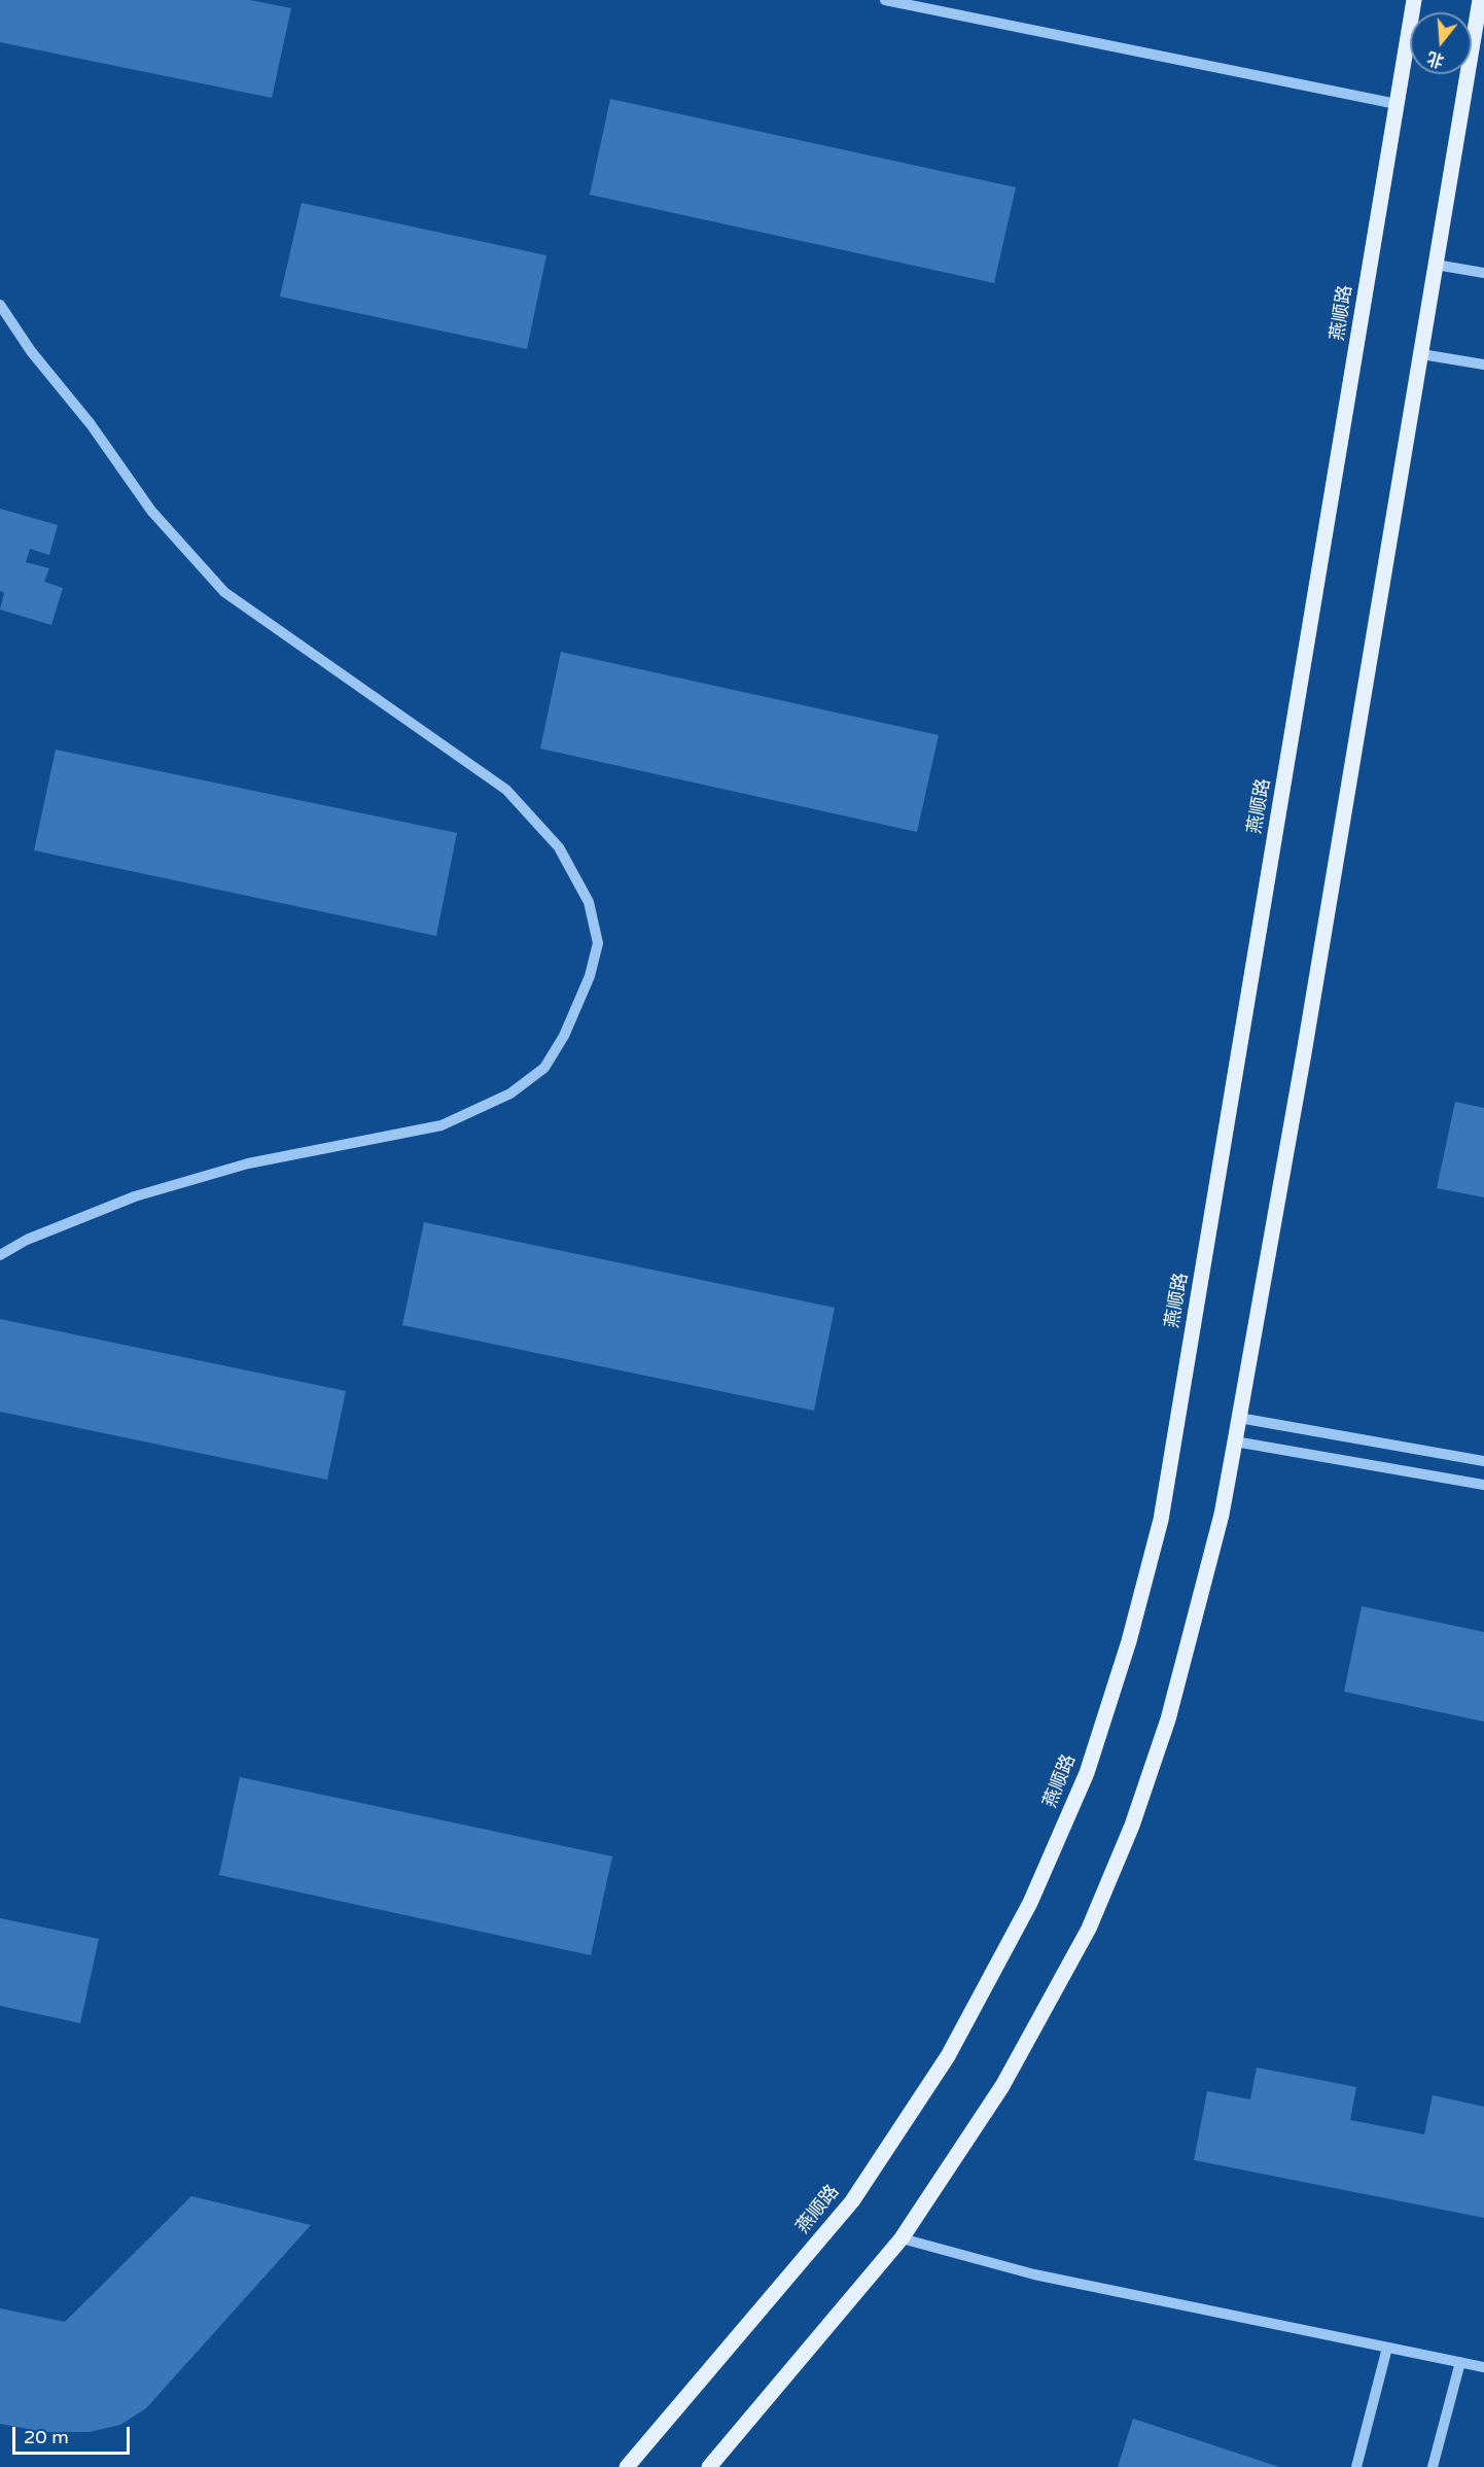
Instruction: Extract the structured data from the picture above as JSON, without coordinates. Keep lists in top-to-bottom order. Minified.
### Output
{"streets":{"main road":["燕顺路"]},"scale_bar":"20 m","north":"bottom"}
